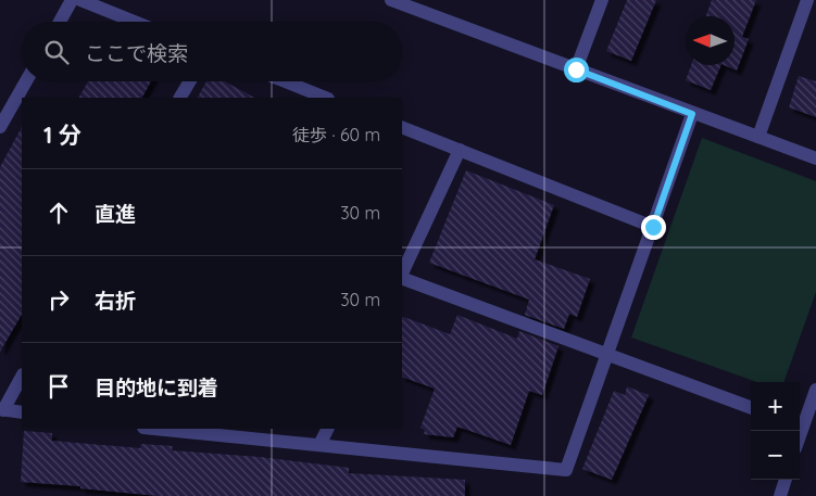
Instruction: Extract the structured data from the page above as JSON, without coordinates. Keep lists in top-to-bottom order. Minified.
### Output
{"north":"left","page":{"search":"ここで検索","heading":["1 分","徒歩 · 60 m"],"list":[["直進","30 m"],["右折","30 m"],"目的地に到着"],"map_buttons":["+","−"]}}
